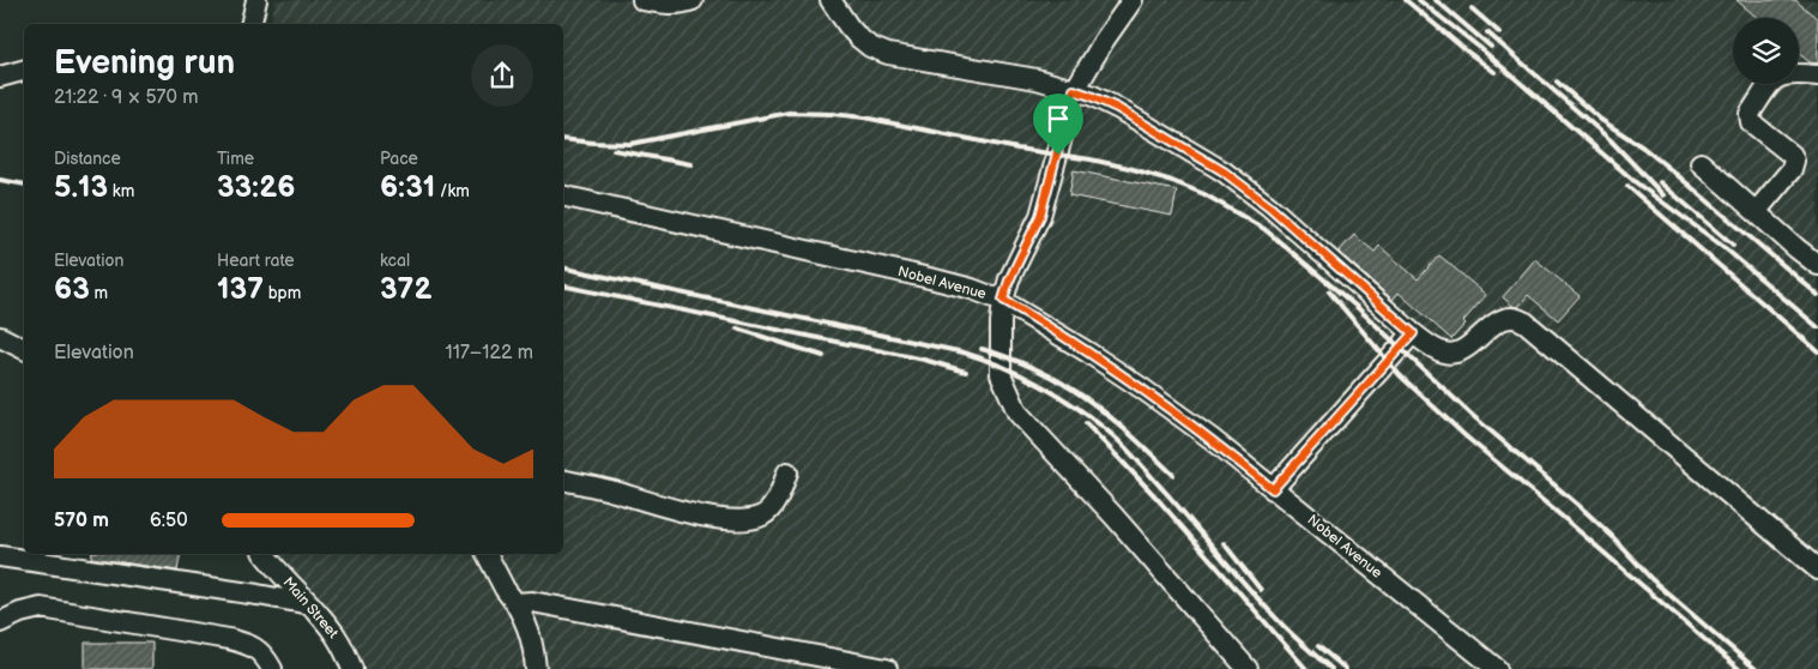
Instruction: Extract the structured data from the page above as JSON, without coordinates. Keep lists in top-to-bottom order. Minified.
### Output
{"streets":{"street":["Nobel Avenue","Main Street"]},"page":{"heading":["Evening run","21:22 · 9 × 570 m"],"stats":[["Distance","5.13 km"],["Time","33:26"],["Pace","6:31 /km"],["Elevation","63 m"],["Heart rate","137 bpm"],["kcal","372"]],"chart":["Elevation","117–122 m"],"list":[{"name":"570 m","note":"6:50"}]}}
